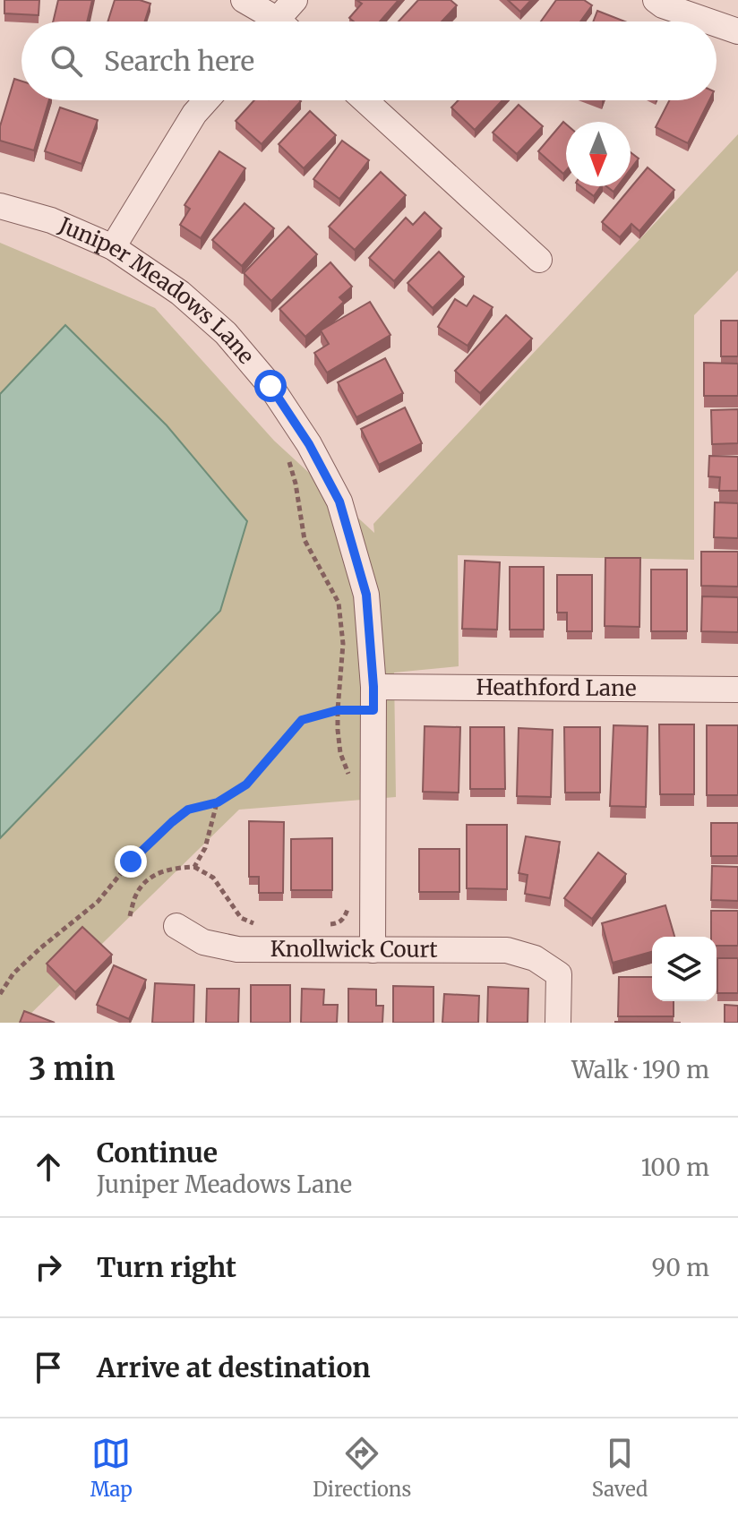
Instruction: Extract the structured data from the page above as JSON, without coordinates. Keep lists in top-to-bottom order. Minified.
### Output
{"streets":{"street":["Juniper Meadows Lane","Heathford Lane","Knollwick Court"]},"crossings":[["Juniper Meadows Lane","Heathford Lane"],["Juniper Meadows Lane","Knollwick Court"]],"north":"bottom","page":{"search":"Search here","heading":["3 min","Walk · 190 m"],"list":[["Continue","Juniper Meadows Lane","100 m"],["Turn right","90 m"],"Arrive at destination"],"nav":["Map","Directions","Saved"]}}
